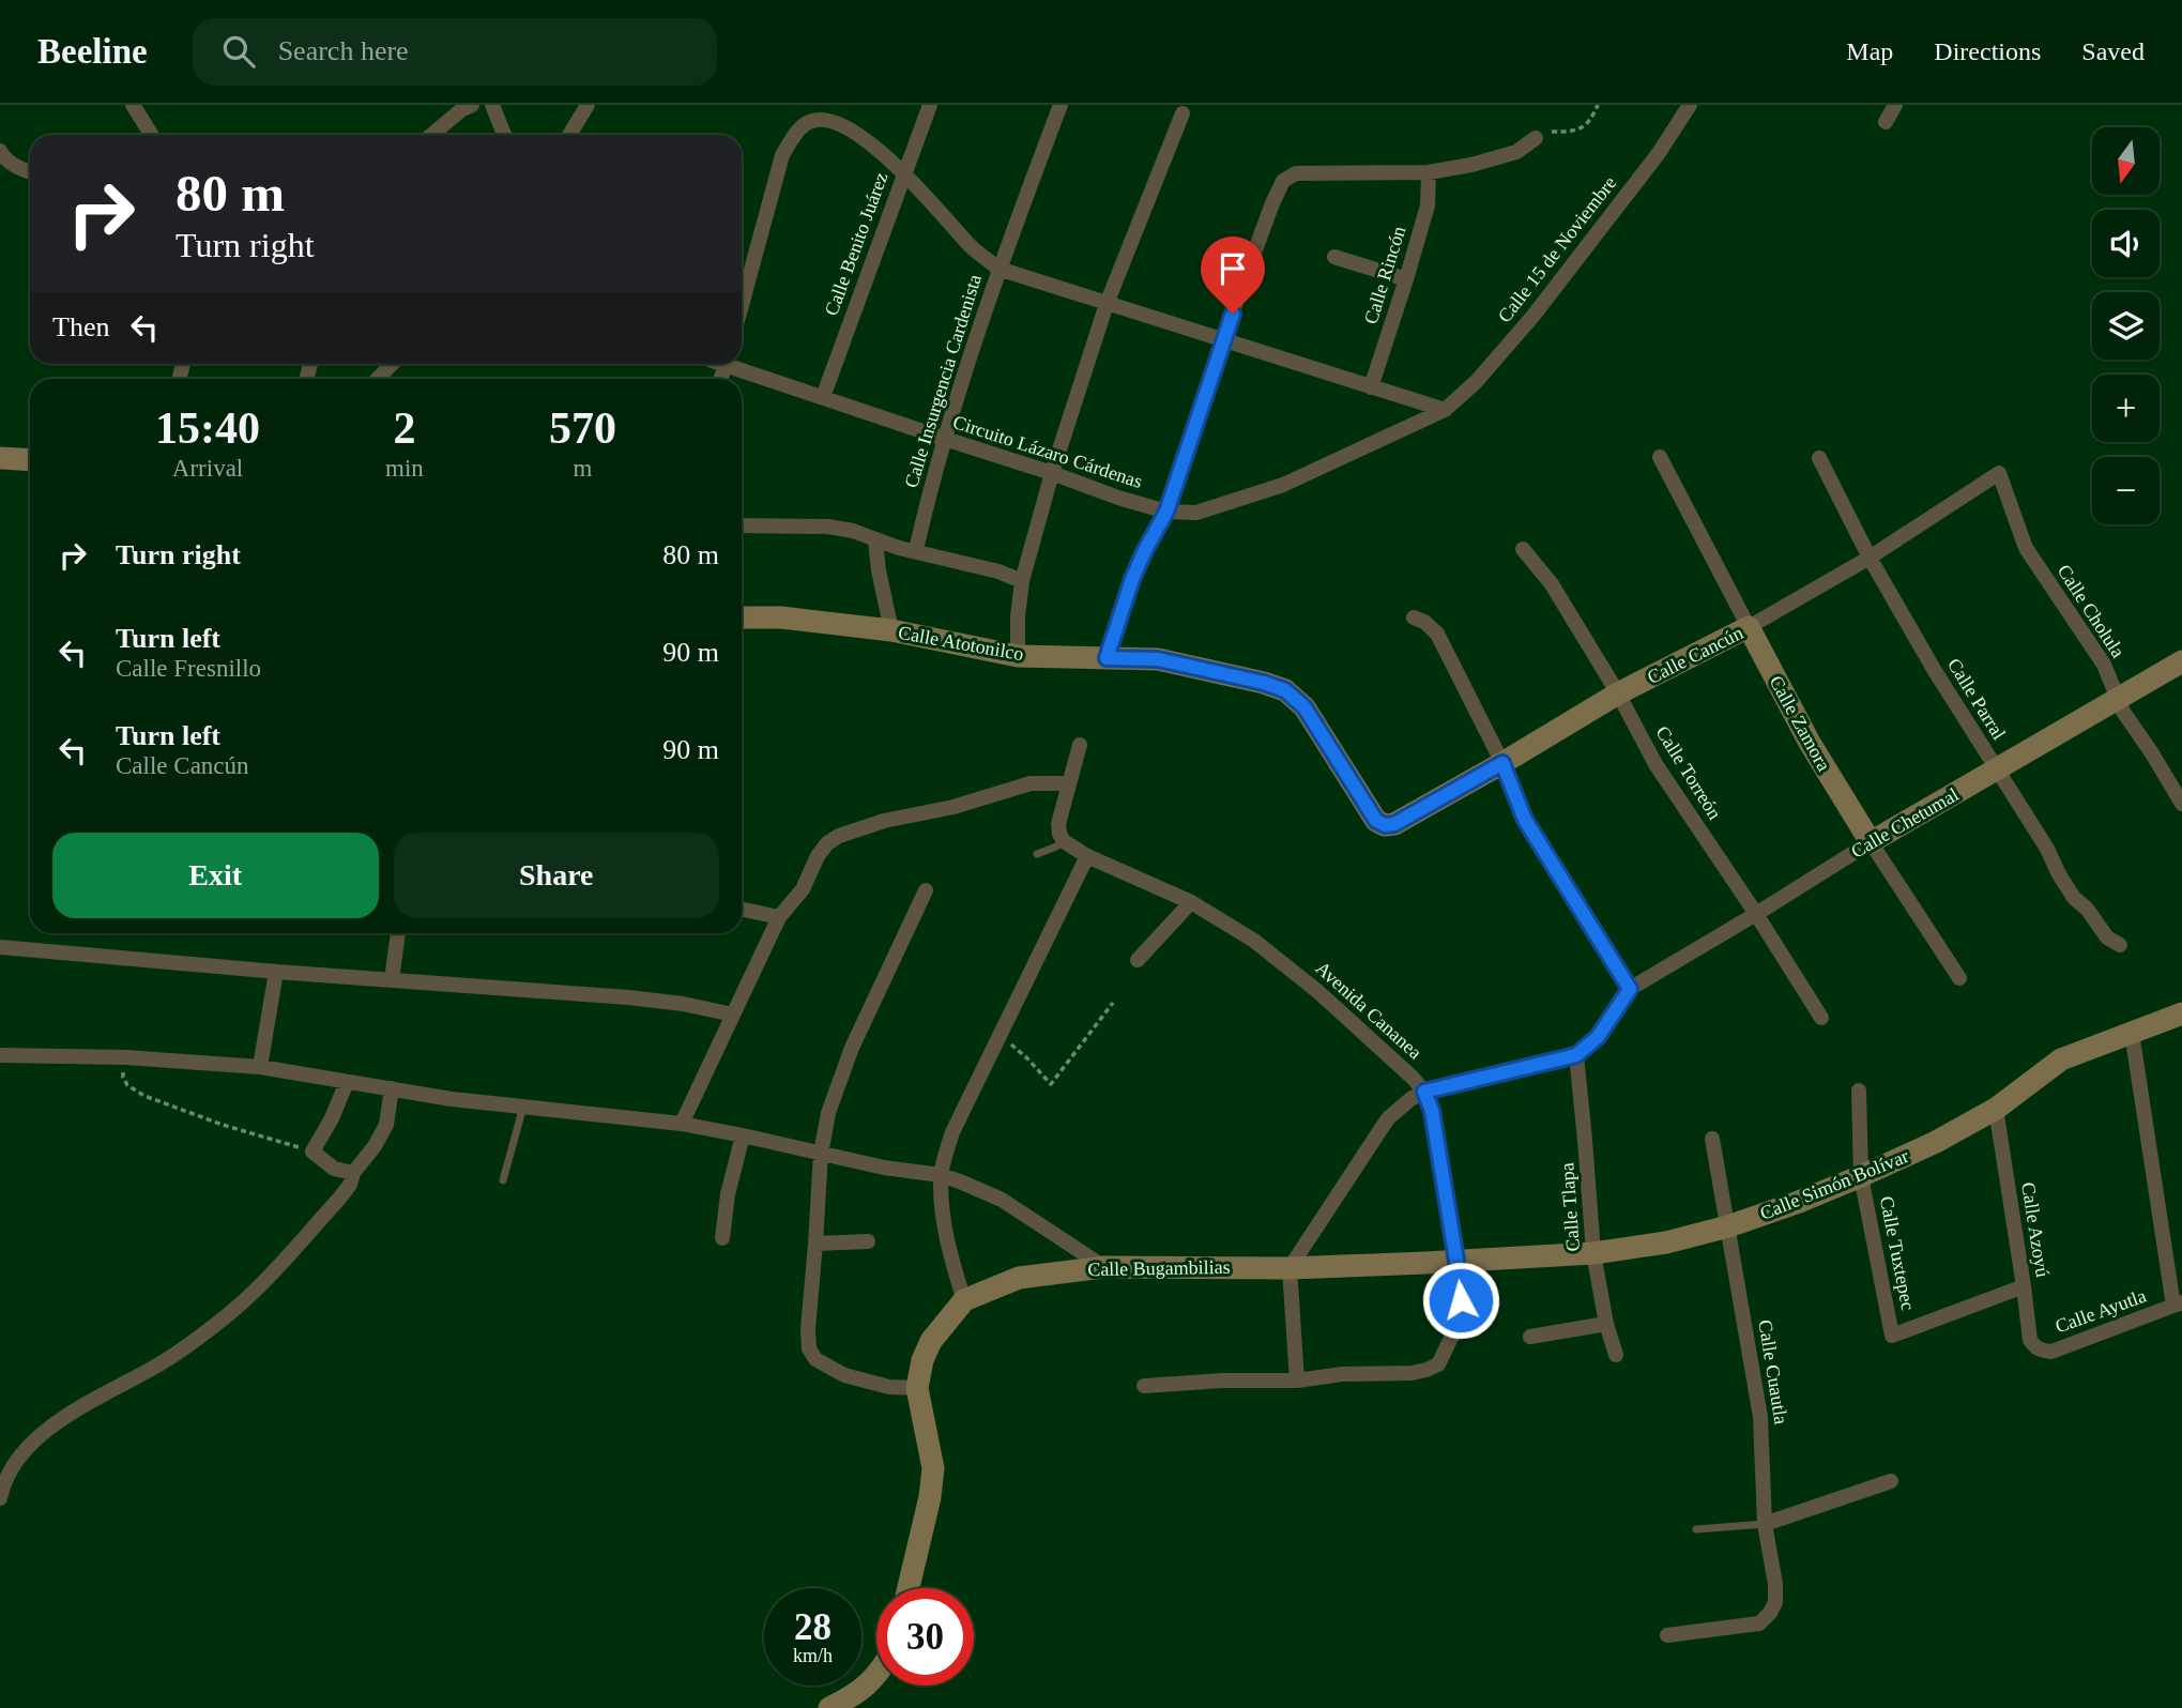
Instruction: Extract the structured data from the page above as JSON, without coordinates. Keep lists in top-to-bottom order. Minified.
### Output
{"streets":{"street":["Calle Benito Juárez","Calle 15 de Noviembre","Calle Rincón","Calle Insurgencia Cardenista","Circuito Lázaro Cárdenas","Calle Cholula","Calle Atotonilco","Calle Cancún","Calle Parral","Calle Zamora","Calle Torreón","Calle Chetumal","Avenida Cananea","Calle Simón Bolívar","Calle Tlapa","Calle Azoyú","Calle Tuxtepec","Calle Bugambilias","Calle Ayutla","Calle Cuautla"]},"crossings":[["Calle Benito Juárez","Circuito Lázaro Cárdenas"],["Calle 15 de Noviembre","Circuito Lázaro Cárdenas"],["Calle Insurgencia Cardenista","Circuito Lázaro Cárdenas"],["Calle Cholula","Calle Cancún"],["Calle Cholula","Calle Chetumal"],["Calle Atotonilco","Calle Cancún"],["Calle Cancún","Calle Parral"],["Calle Cancún","Calle Zamora"],["Calle Cancún","Calle Torreón"],["Calle Parral","Calle Chetumal"],["Calle Zamora","Calle Chetumal"],["Calle Torreón","Calle Chetumal"],["Avenida Cananea","Calle Simón Bolívar"],["Avenida Cananea","Calle Bugambilias"],["Calle Simón Bolívar","Calle Tlapa"],["Calle Simón Bolívar","Calle Azoyú"],["Calle Simón Bolívar","Calle Tuxtepec"],["Calle Simón Bolívar","Calle Bugambilias"],["Calle Simón Bolívar","Calle Cuautla"],["Calle Azoyú","Calle Tuxtepec"],["Calle Azoyú","Calle Ayutla"]],"north":"bottom","page":{"header":"Beeline","search":"Search here","nav":["Map","Directions","Saved"],"map_buttons":["+","−"],"turn":["80 m","Turn right"],"then":"Then","eta":["15:40","Arrival","2","min","570","m"],"list":[{"name":"Turn right","value":"80 m"},{"name":"Turn left","note":"Calle Fresnillo","value":"90 m"},{"name":"Turn left","note":"Calle Cancún","value":"90 m"}],"buttons":["Exit","Share"],"speed":"28 km/h","limit":"30"}}
